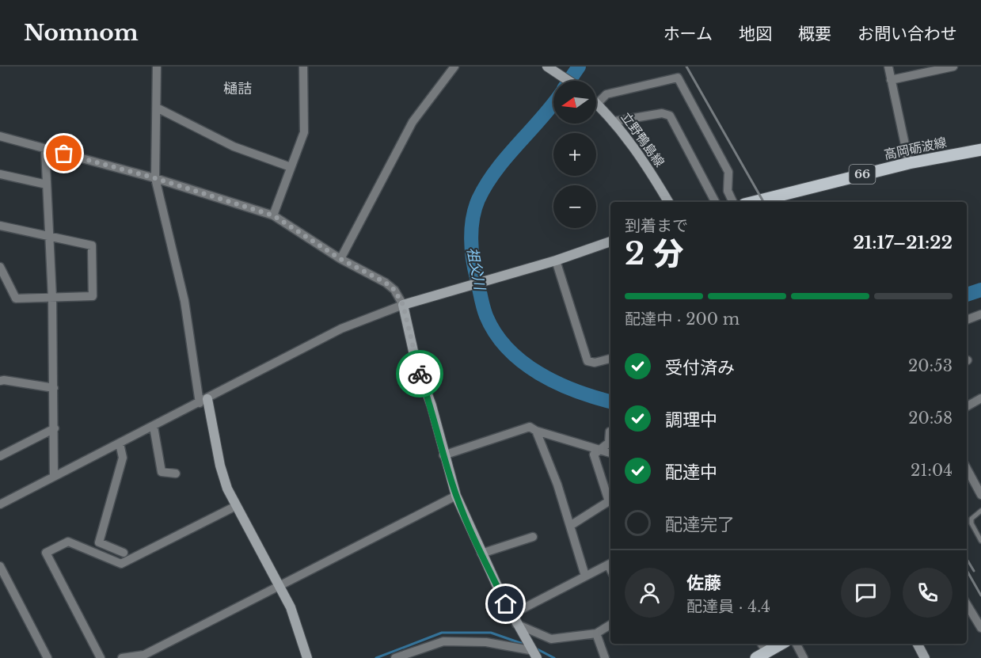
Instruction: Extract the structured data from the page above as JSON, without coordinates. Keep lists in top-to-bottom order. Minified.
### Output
{"streets":{"main road":["高岡砺波線","66"],"street":["立野鴨島線"]},"districts":["樋詰"],"water":["祖父川"],"north":"left","page":{"header":"Nomnom","nav":["ホーム","地図","概要","お問い合わせ"],"map_buttons":["+","−"],"heading":["2 分","到着まで","21:17–21:22"],"panel":["佐藤","配達員 · 4.4"],"bar":"配達中 · 200 m","list":[["受付済み","20:53"],["調理中","20:58"],["配達中","21:04"],"配達完了"]}}
